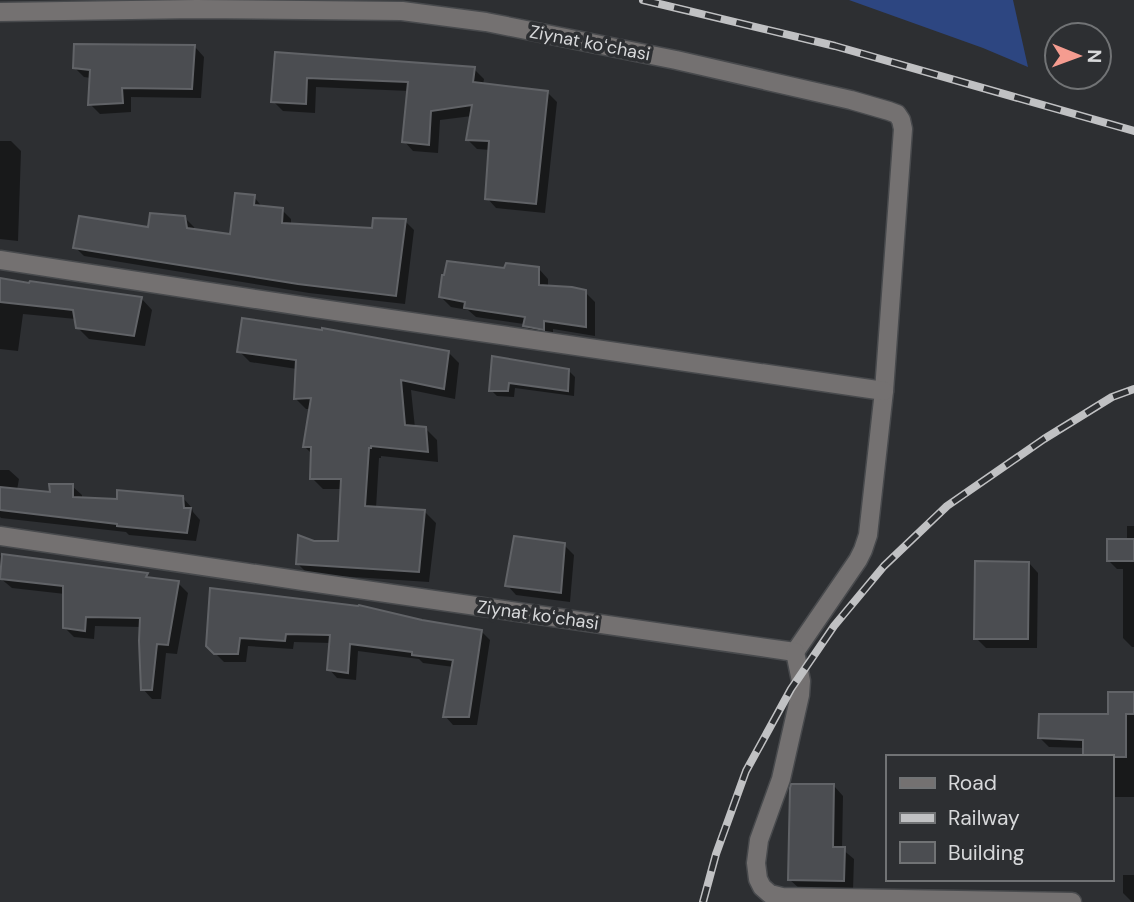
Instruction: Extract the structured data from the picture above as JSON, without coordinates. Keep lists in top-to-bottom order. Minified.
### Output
{"streets":{"street":["Ziynat koʻchasi"]},"legend":["Road","Railway","Building"],"north":"right"}
